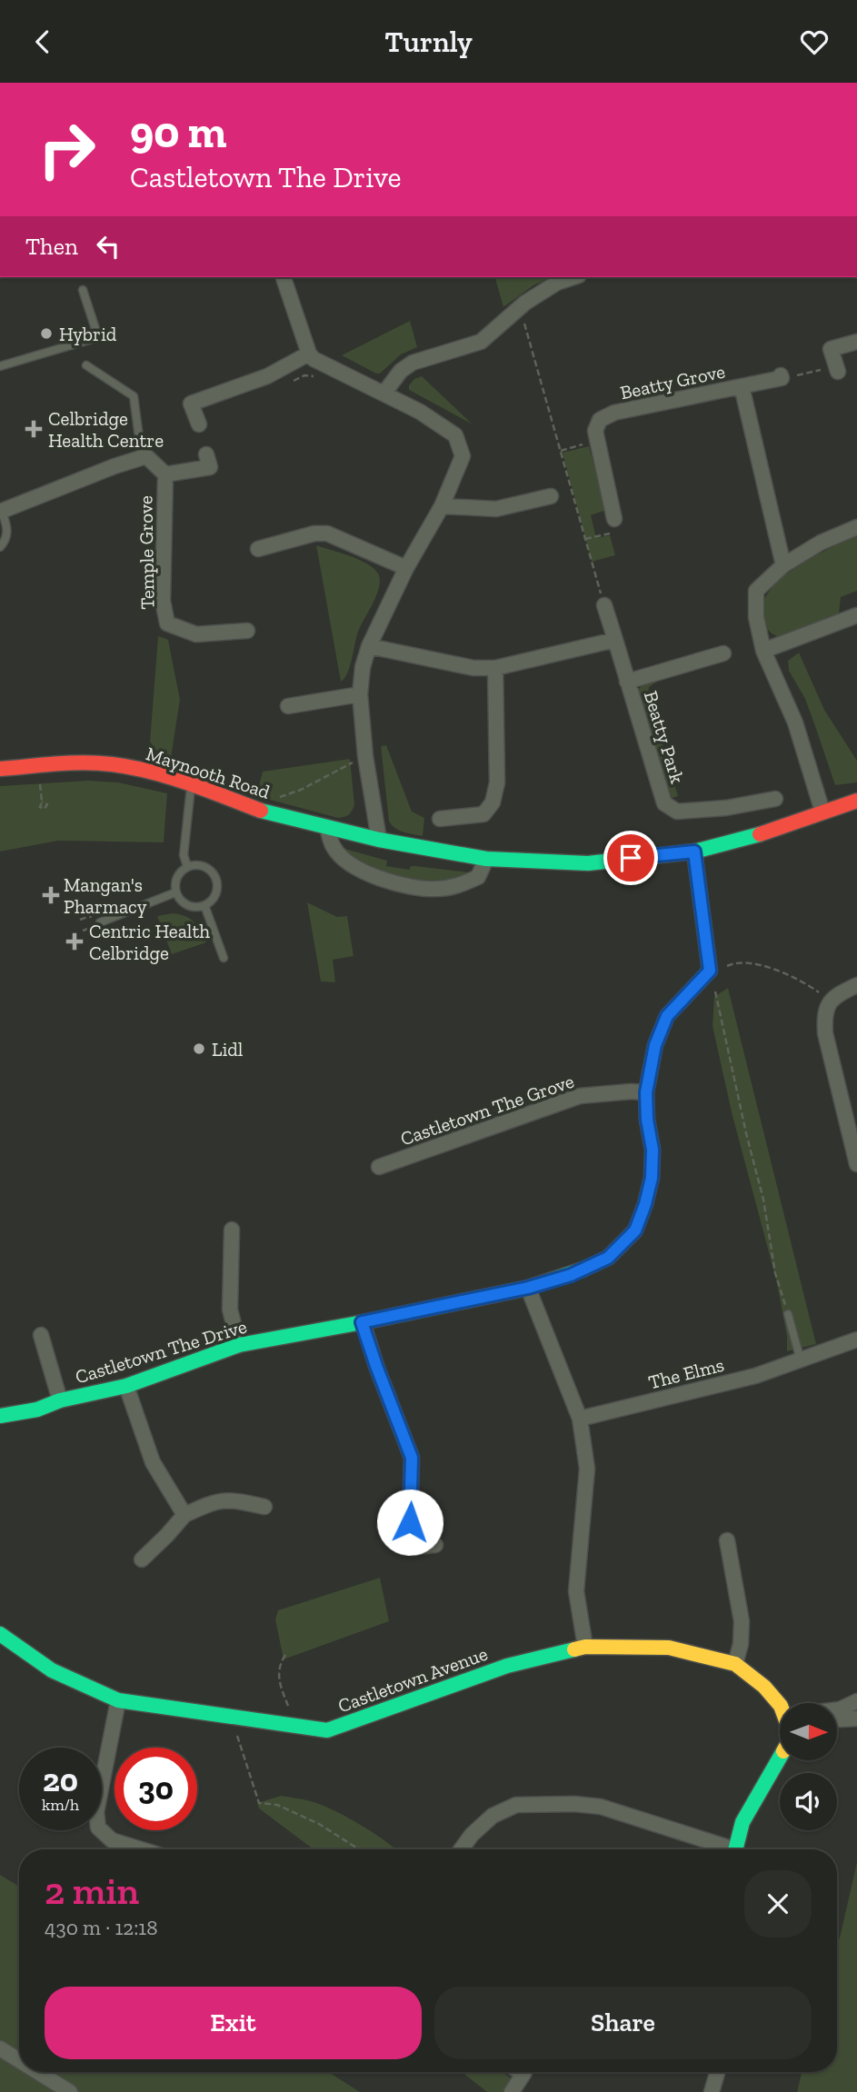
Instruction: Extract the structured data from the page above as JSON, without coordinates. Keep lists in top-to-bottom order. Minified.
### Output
{"streets":{"street":["Beatty Grove","Temple Grove","Beatty Park","Maynooth Road","Castletown The Grove","Castletown The Drive","The Elms","Castletown Avenue"]},"crossings":[["Maynooth Road","Castletown The Drive"],["Castletown The Grove","Castletown The Drive"]],"places":{"other":["Hybrid","Lidl"],"health":["Celbridge Health Centre","Mangan's Pharmacy","Centric Health Celbridge"]},"north":"right","page":{"header":"Turnly","turn":["90 m","Castletown The Drive"],"then":"Then","speed":"20 km/h","limit":"30","heading":["2 min","430 m · 12:18"],"buttons":["Exit","Share"]}}
